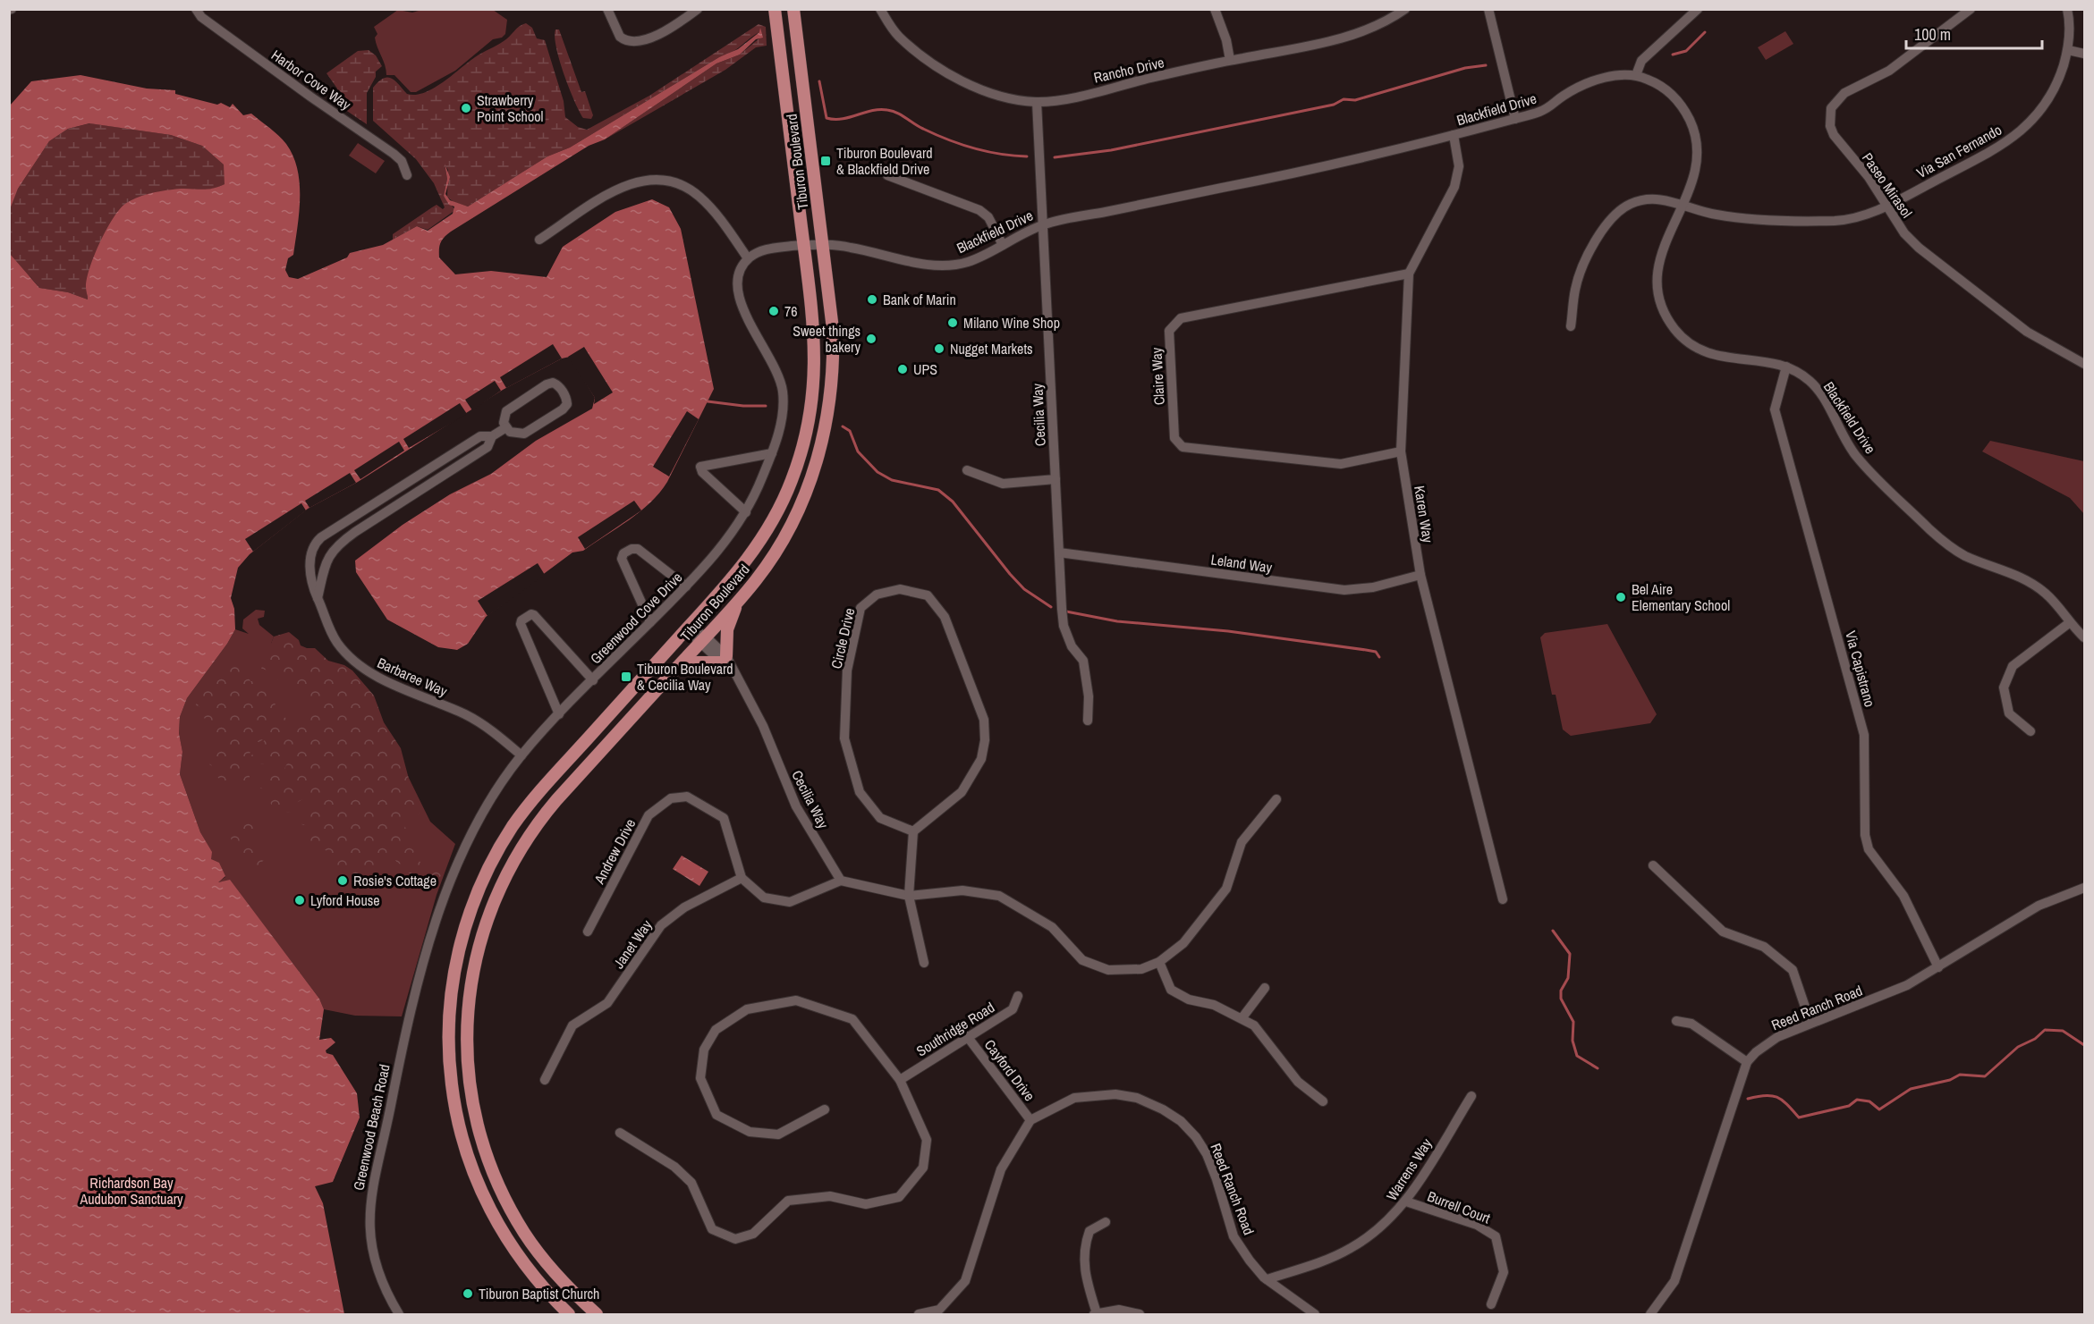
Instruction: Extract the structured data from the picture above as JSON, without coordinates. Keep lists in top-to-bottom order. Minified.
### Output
{"streets":{"main road":["Tiburon Boulevard"],"street":["Rancho Drive","Harbor Cove Way","Blackfield Drive","Via San Fernando","Paseo Mirasol","Claire Way","Cecilia Way","Karen Way","Leland Way","Greenwood Cove Drive","Circle Drive","Via Capistrano","Barbaree Way","Andrew Drive","Janet Way","Reed Ranch Road","Southridge Road","Cayford Drive","Greenwood Beach Road","Warrens Way","Burrell Court"]},"crossings":[["Rancho Drive","Cecilia Way"],["Blackfield Drive","Via San Fernando"],["Blackfield Drive","Tiburon Boulevard"],["Blackfield Drive","Cecilia Way"],["Blackfield Drive","Karen Way"],["Blackfield Drive","Via Capistrano"],["Via San Fernando","Paseo Mirasol"],["Tiburon Boulevard","Cecilia Way"],["Claire Way","Karen Way"],["Cecilia Way","Leland Way"],["Karen Way","Leland Way"],["Greenwood Cove Drive","Barbaree Way"],["Greenwood Cove Drive","Greenwood Beach Road"],["Via Capistrano","Reed Ranch Road"],["Andrew Drive","Janet Way"],["Reed Ranch Road","Cayford Drive"],["Reed Ranch Road","Warrens Way"],["Southridge Road","Cayford Drive"],["Warrens Way","Burrell Court"]],"parks":["Richardson Bay Audubon Sanctuary"],"places":{"other":["Strawberry Point School","Bank of Marin","76","Milano Wine Shop","Sweet things bakery","Nugget Markets","UPS","Bel Aire Elementary School","Rosie's Cottage","Lyford House","Tiburon Baptist Church"],"transit":["Tiburon Boulevard & Blackfield Drive","Tiburon Boulevard & Cecilia Way"]},"scale_bar":"100 m"}
